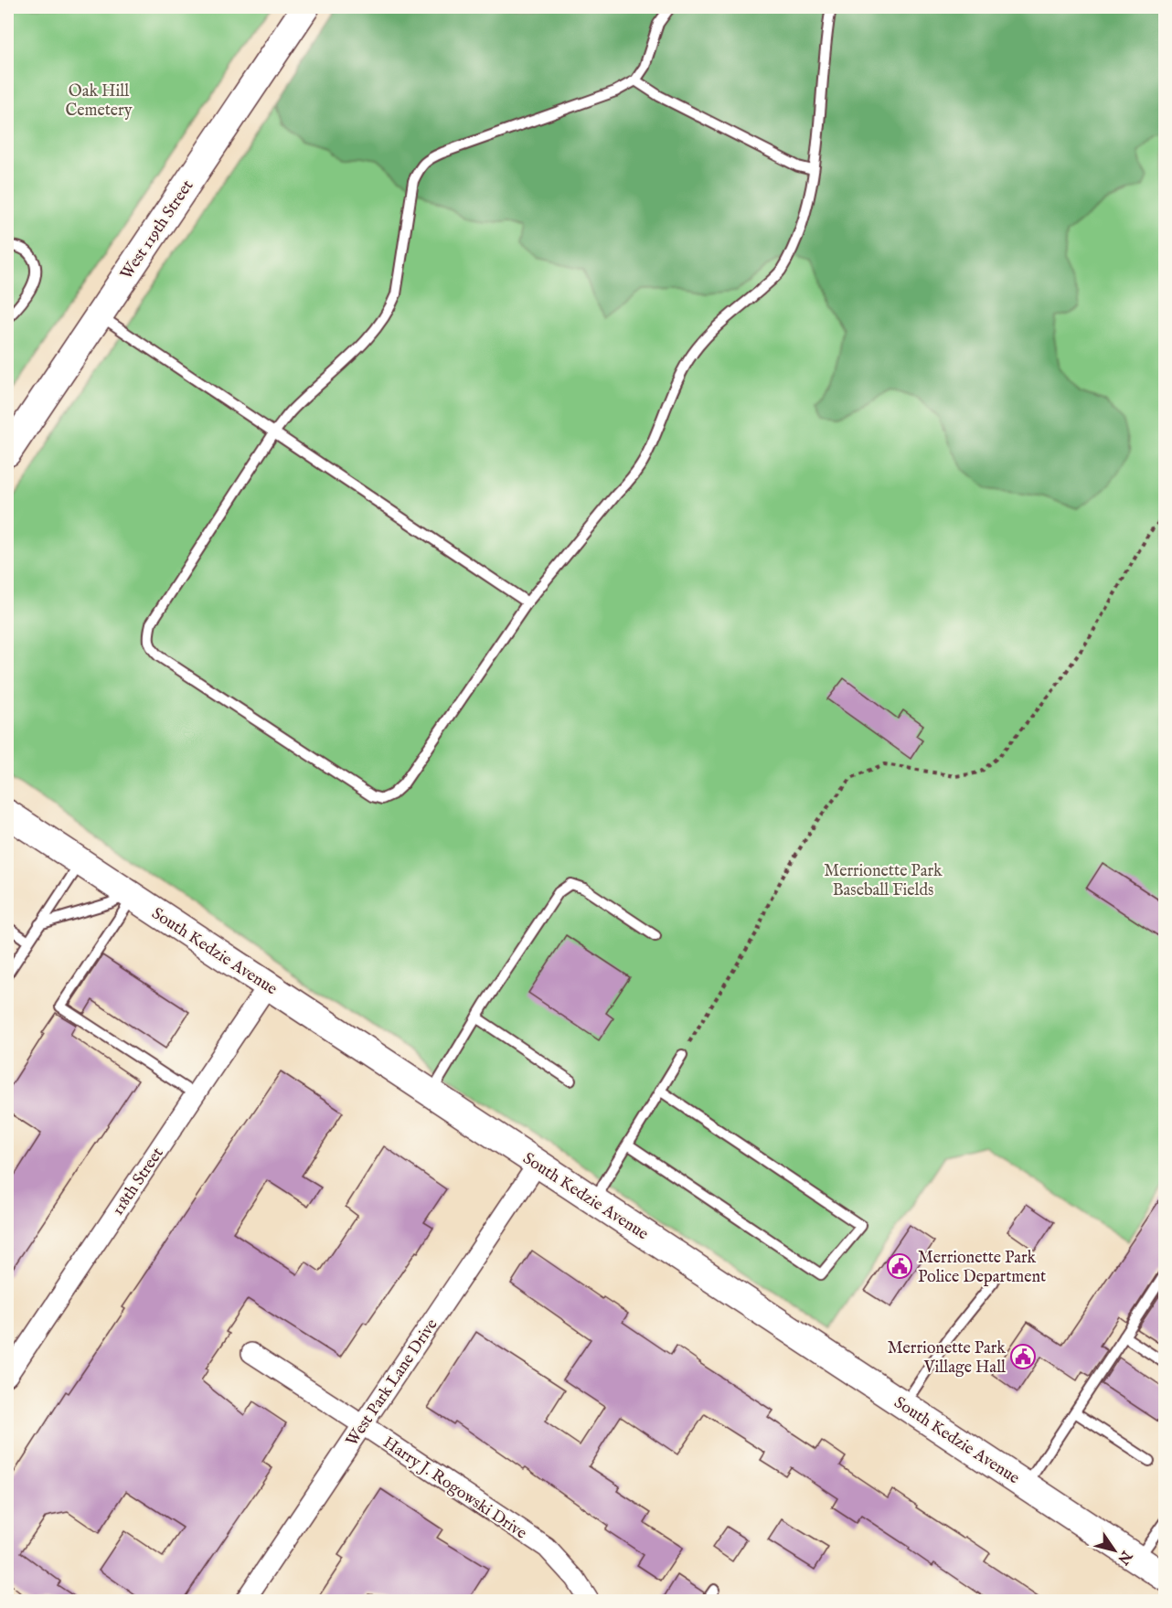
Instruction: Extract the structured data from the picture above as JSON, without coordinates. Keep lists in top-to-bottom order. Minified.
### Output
{"streets":{"main road":["West 119th Street","South Kedzie Avenue"],"street":["118th Street","West Park Lane Drive","Harry J. Rogowski Drive"]},"crossings":[["South Kedzie Avenue","118th Street"],["South Kedzie Avenue","West Park Lane Drive"],["West Park Lane Drive","Harry J. Rogowski Drive"]],"parks":["Oak Hill Cemetery","Merrionette Park Baseball Fields"],"places":{"public building":["Merrionette Park Police Department","Merrionette Park Village Hall"]},"north":"bottom right"}
